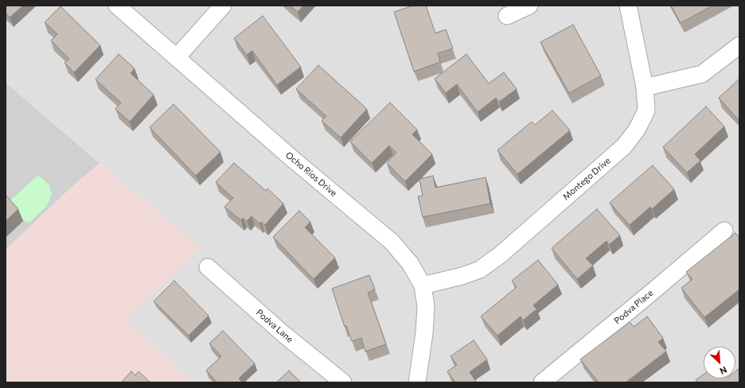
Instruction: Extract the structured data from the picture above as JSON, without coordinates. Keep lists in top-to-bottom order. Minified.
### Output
{"streets":{"street":["Ocho Rios Drive","Montego Drive","Podva Place","Podva Lane"]},"crossings":[["Ocho Rios Drive","Montego Drive"]],"north":"bottom right"}
